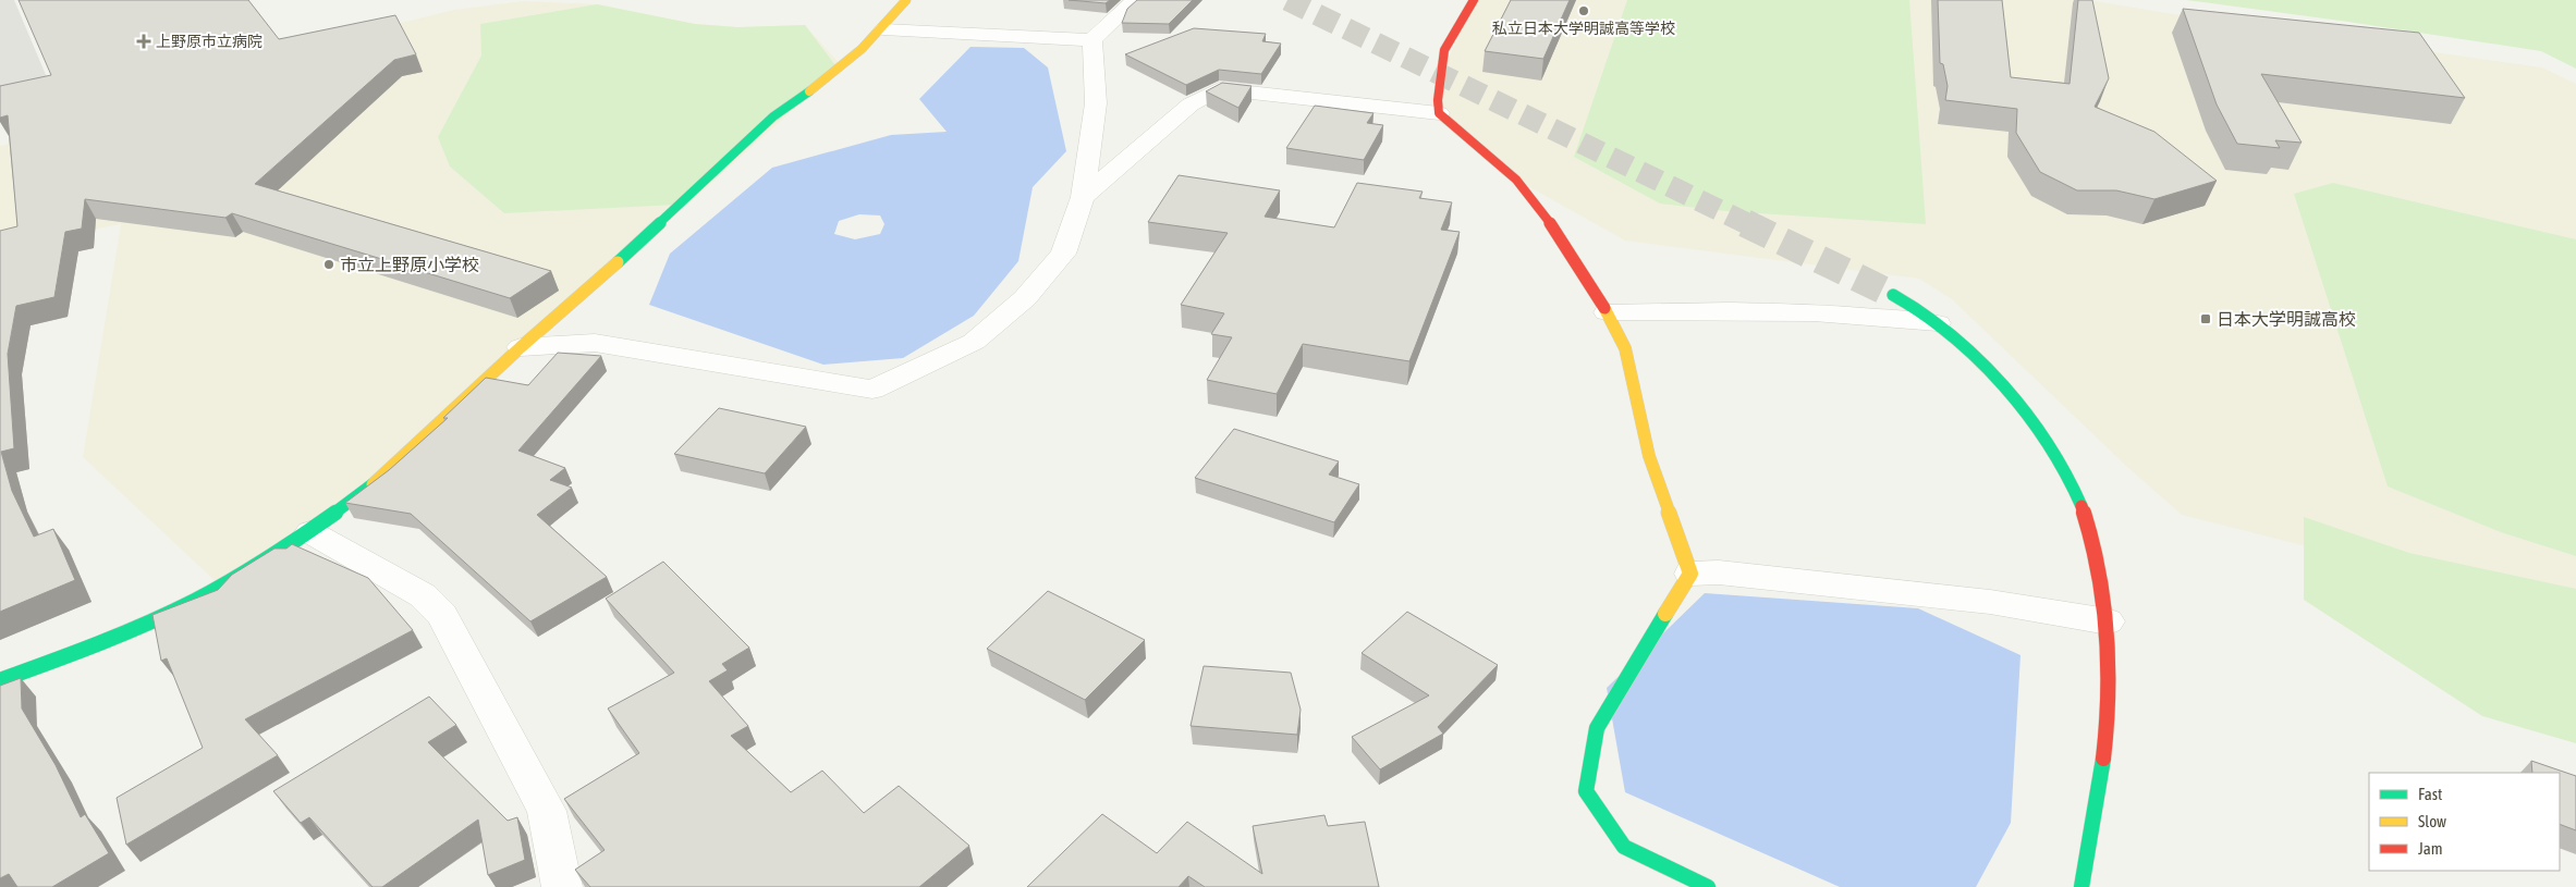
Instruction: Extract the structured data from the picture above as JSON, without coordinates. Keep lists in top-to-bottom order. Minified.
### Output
{"places":{"other":["私立日本大学明誠高等学校","市立上野原小学校"],"health":["上野原市立病院"],"transit":["日本大学明誠高校"]},"legend":["Fast","Slow","Jam"]}
